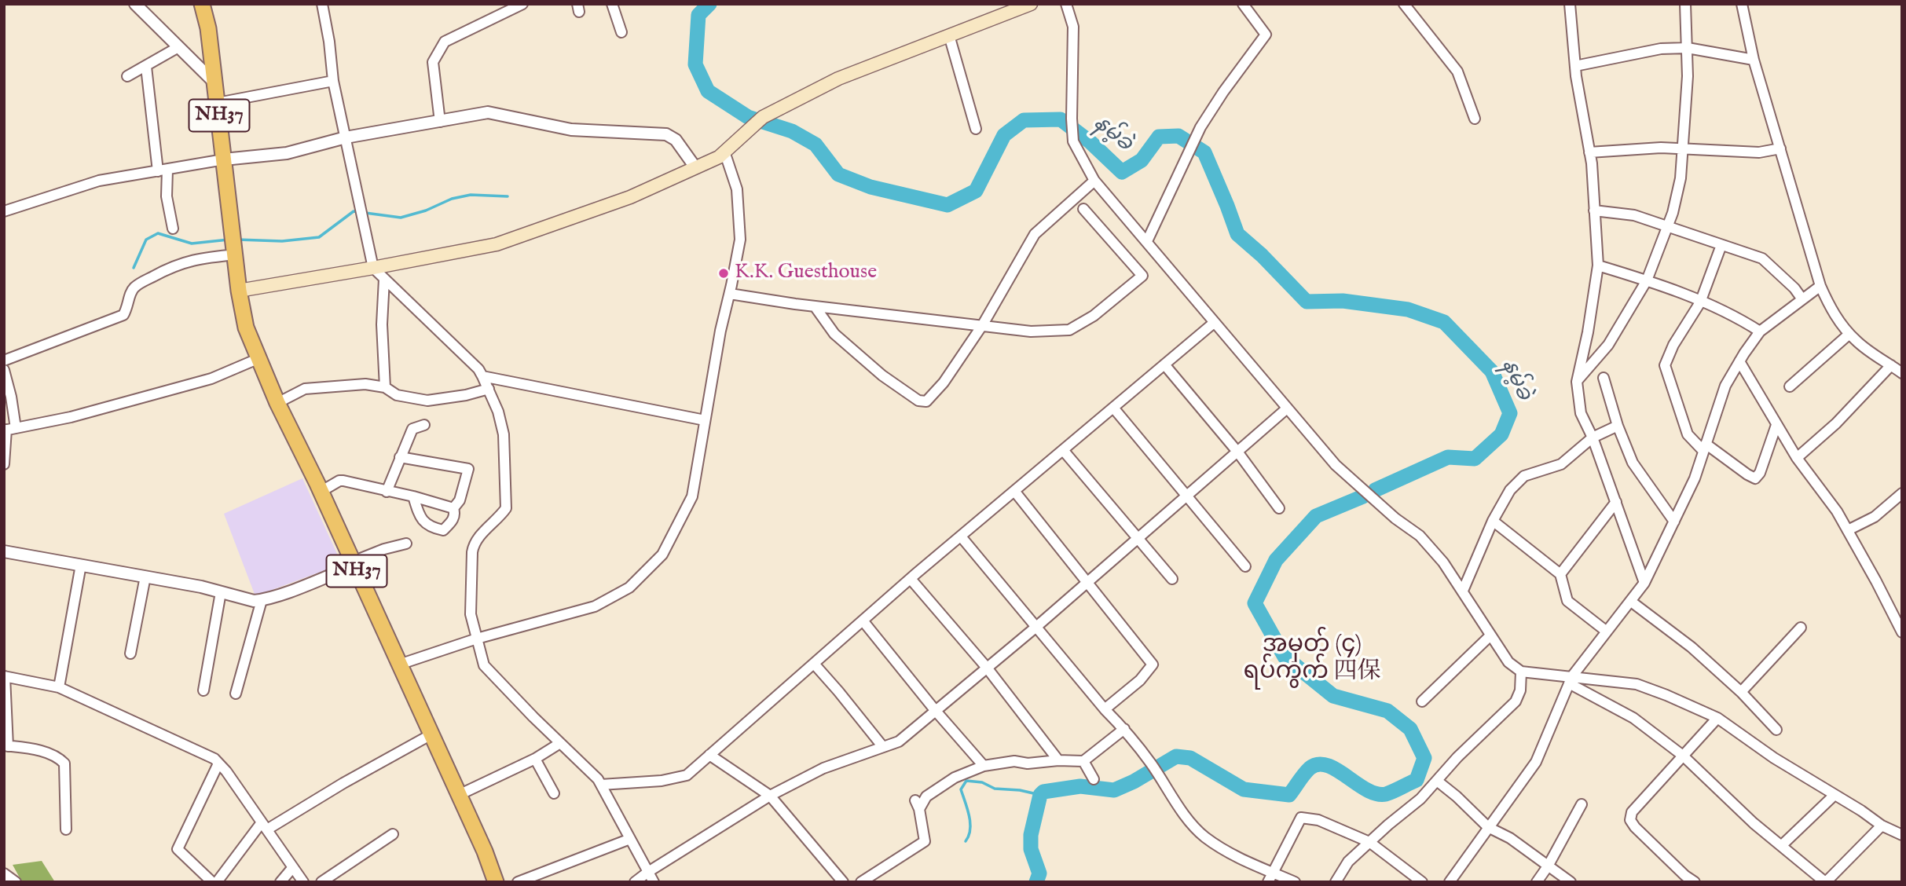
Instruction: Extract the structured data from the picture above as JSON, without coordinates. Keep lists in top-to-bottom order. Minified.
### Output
{"streets":{"highway":["NH37"]},"districts":["အမှတ် (၄) ရပ်ကွက် 四保"],"water":["နမ့်ခဲ"],"places":["K.K. Guesthouse"]}
